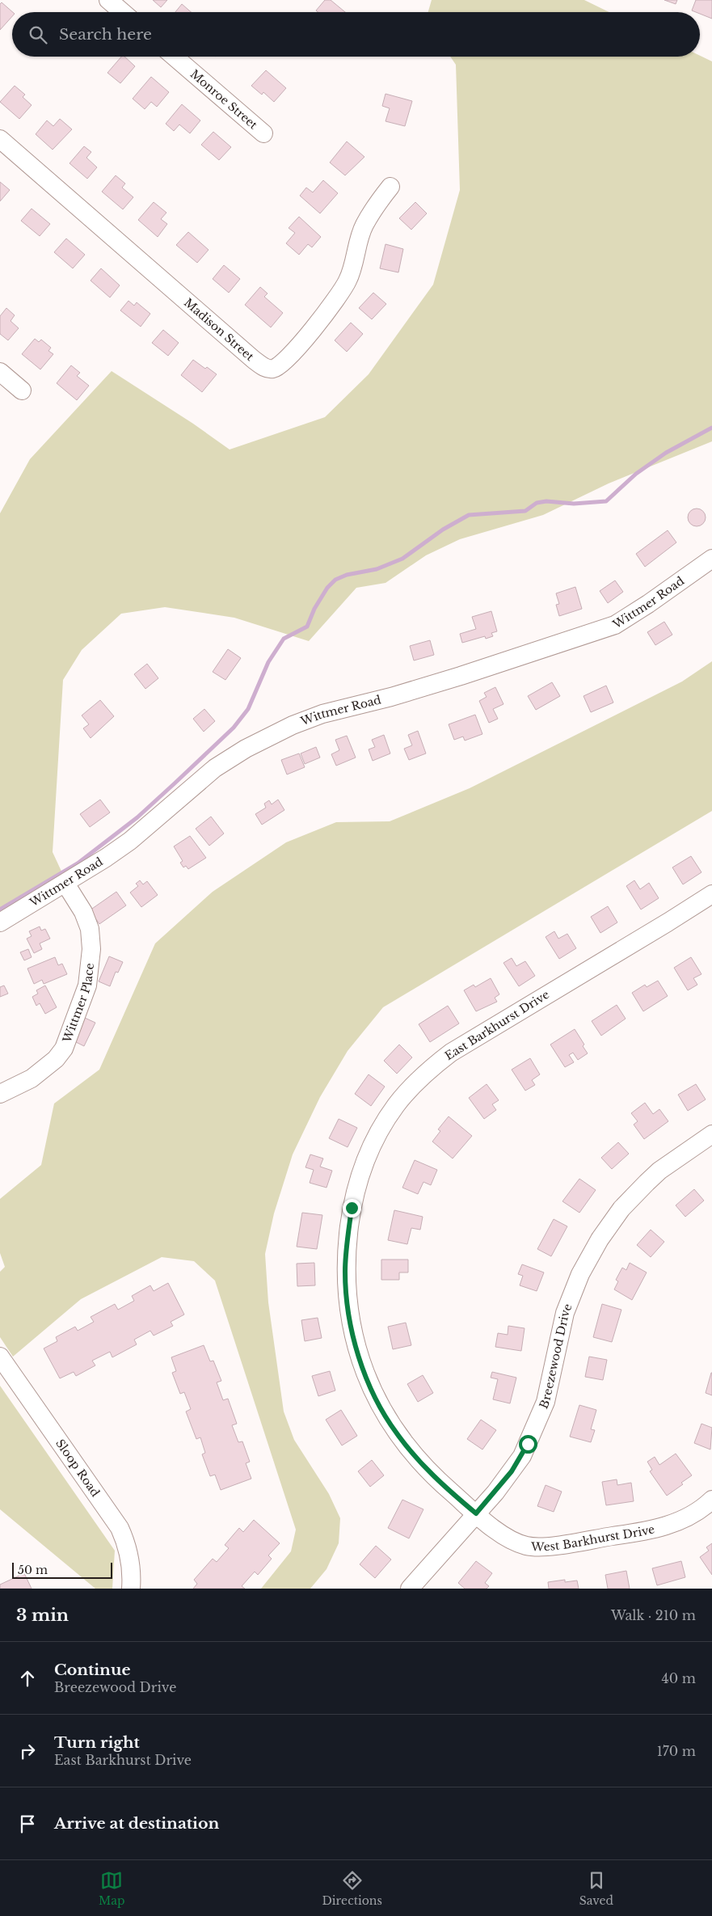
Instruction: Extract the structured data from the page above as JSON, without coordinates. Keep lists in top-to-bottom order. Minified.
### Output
{"streets":{"street":["Monroe Street","Madison Street","Wittmer Road","Wittmer Place","East Barkhurst Drive","Breezewood Drive","Sloop Road","West Barkhurst Drive"]},"crossings":[["Wittmer Road","Wittmer Place"],["East Barkhurst Drive","Breezewood Drive"],["East Barkhurst Drive","West Barkhurst Drive"],["Breezewood Drive","West Barkhurst Drive"]],"scale_bar":"50 m","page":{"search":"Search here","scale":"50 m","heading":["3 min","Walk · 210 m"],"list":[["Continue","Breezewood Drive","40 m"],["Turn right","East Barkhurst Drive","170 m"],"Arrive at destination"],"nav":["Map","Directions","Saved"]}}
